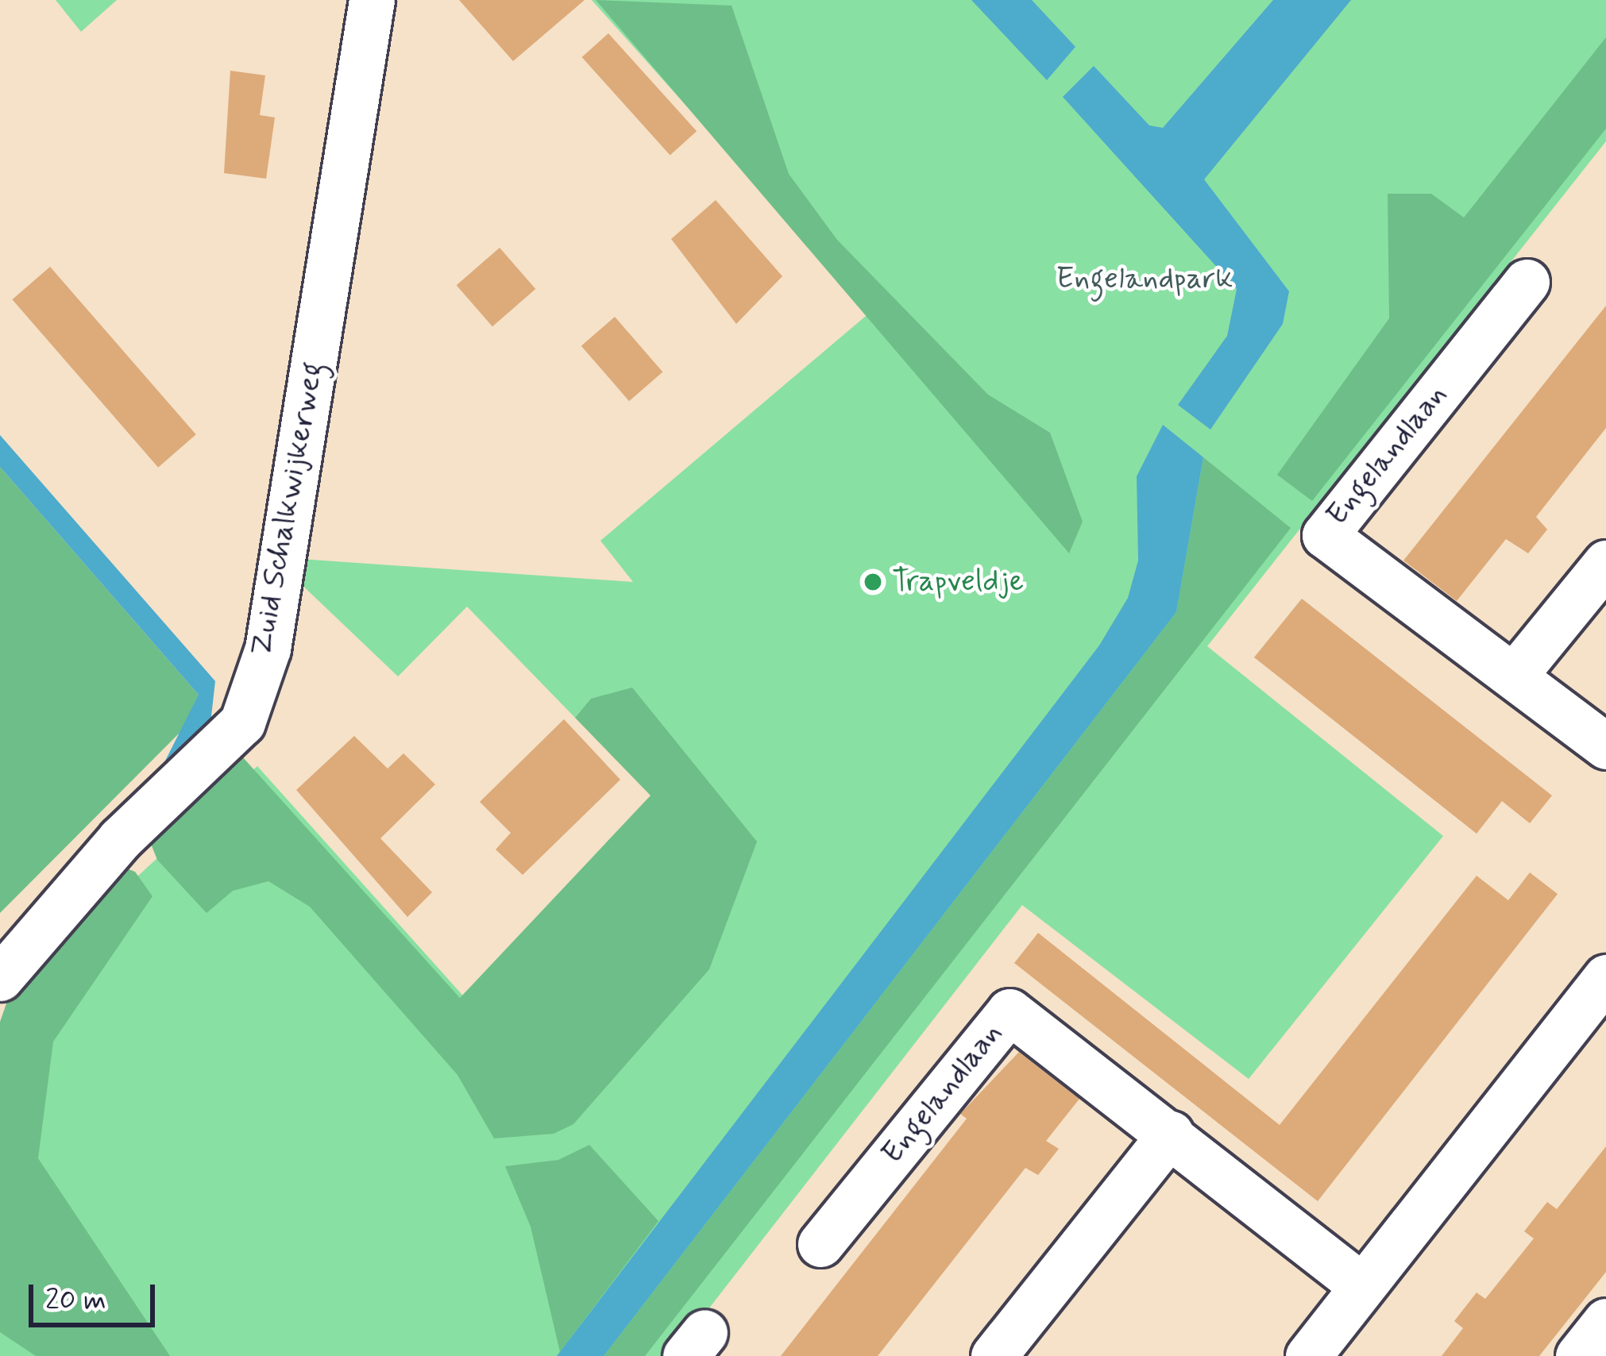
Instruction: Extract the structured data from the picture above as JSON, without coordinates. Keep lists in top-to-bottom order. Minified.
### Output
{"streets":{"street":["Engelandlaan","Zuid Schalkwijkerweg"]},"parks":["Engelandpark"],"places":["Trapveldje"],"scale_bar":"20 m"}
